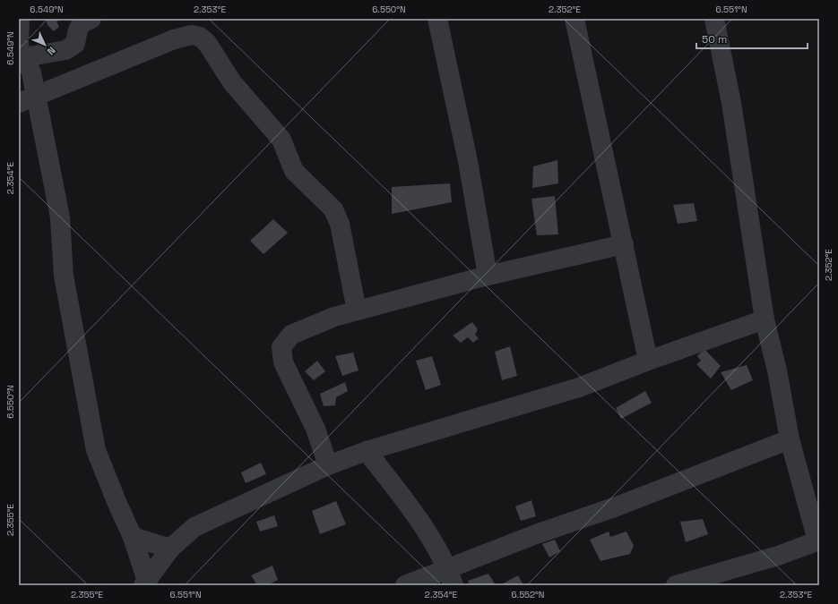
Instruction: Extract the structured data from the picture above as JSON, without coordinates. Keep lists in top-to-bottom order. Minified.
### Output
{"scale_bar":"50 m","north":"bottom right","coordinates":["6.549°N","2.353°E","6.550°N","2.352°E","6.551°N","2.354°E","2.355°E","6.552°N"]}
